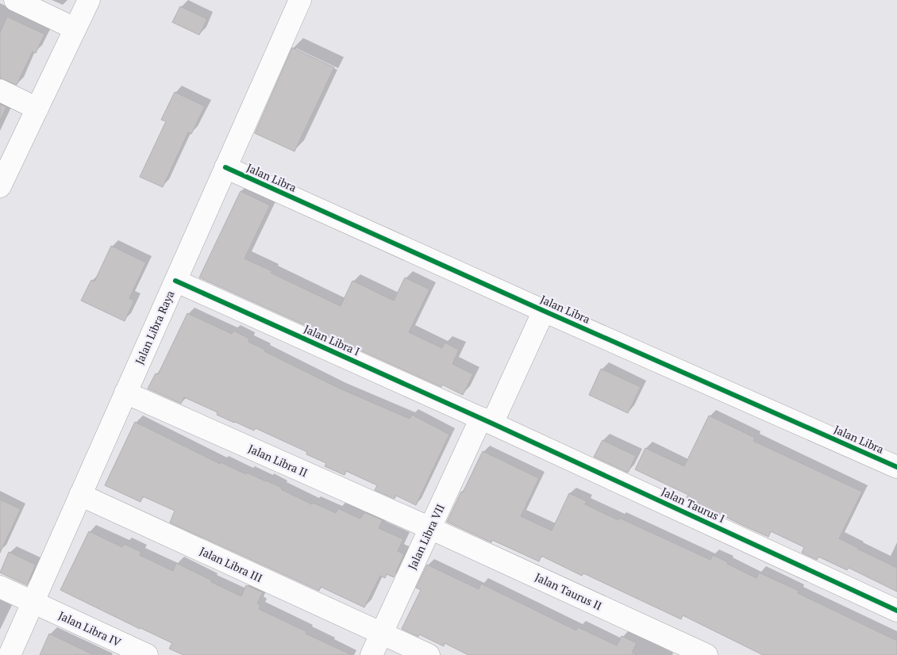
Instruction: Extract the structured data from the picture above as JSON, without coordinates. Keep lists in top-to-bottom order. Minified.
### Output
{"streets":{"street":["Jalan Libra","Jalan Libra Raya","Jalan Libra I","Jalan Libra II","Jalan Taurus I","Jalan Libra VII","Jalan Libra III","Jalan Taurus II","Jalan Libra IV"]},"crossings":[["Jalan Libra","Jalan Libra Raya"],["Jalan Libra","Jalan Libra VII"],["Jalan Libra Raya","Jalan Libra I"],["Jalan Libra Raya","Jalan Libra II"],["Jalan Libra Raya","Jalan Libra III"],["Jalan Libra Raya","Jalan Libra IV"],["Jalan Libra I","Jalan Taurus I"],["Jalan Libra I","Jalan Libra VII"],["Jalan Libra II","Jalan Libra VII"],["Jalan Libra II","Jalan Taurus II"],["Jalan Taurus I","Jalan Libra VII"],["Jalan Libra VII","Jalan Libra III"],["Jalan Libra VII","Jalan Taurus II"]]}
